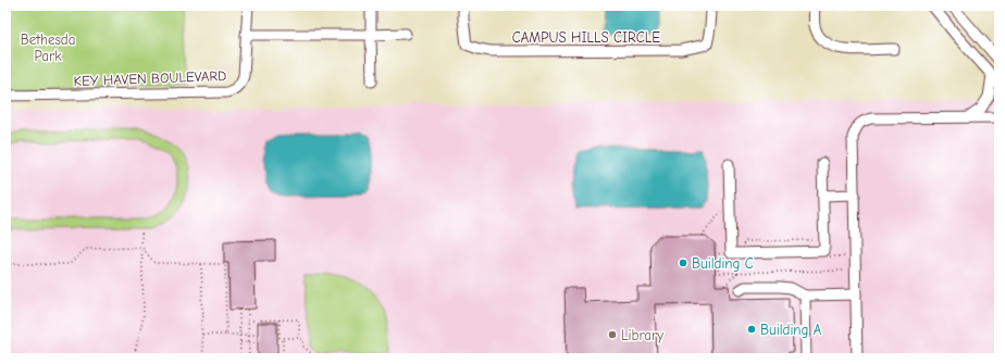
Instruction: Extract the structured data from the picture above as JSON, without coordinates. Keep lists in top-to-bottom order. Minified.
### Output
{"streets":{"street":["CAMPUS HILLS CIRCLE","KEY HAVEN BOULEVARD"]},"parks":["Bethesda Park"],"places":["Building C","Building A","Library"]}
